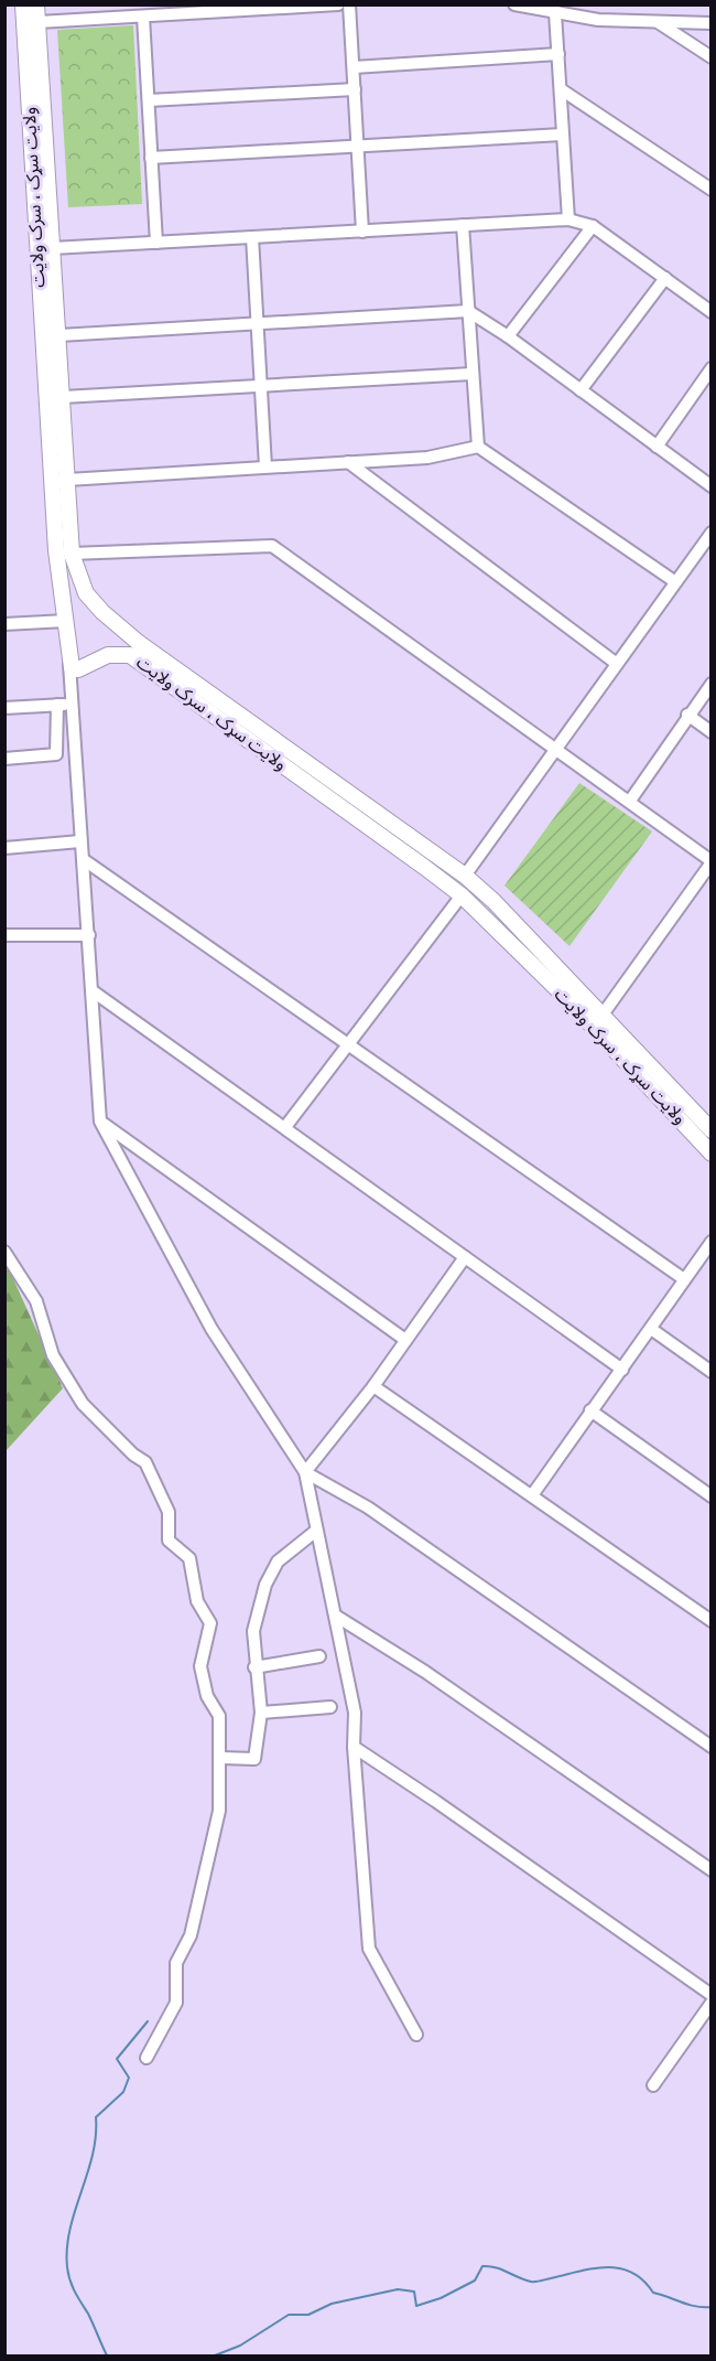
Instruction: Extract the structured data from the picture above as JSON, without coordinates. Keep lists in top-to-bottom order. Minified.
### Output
{"streets":{"main road":["ولایت سړک ، سرک ولایت"]}}
